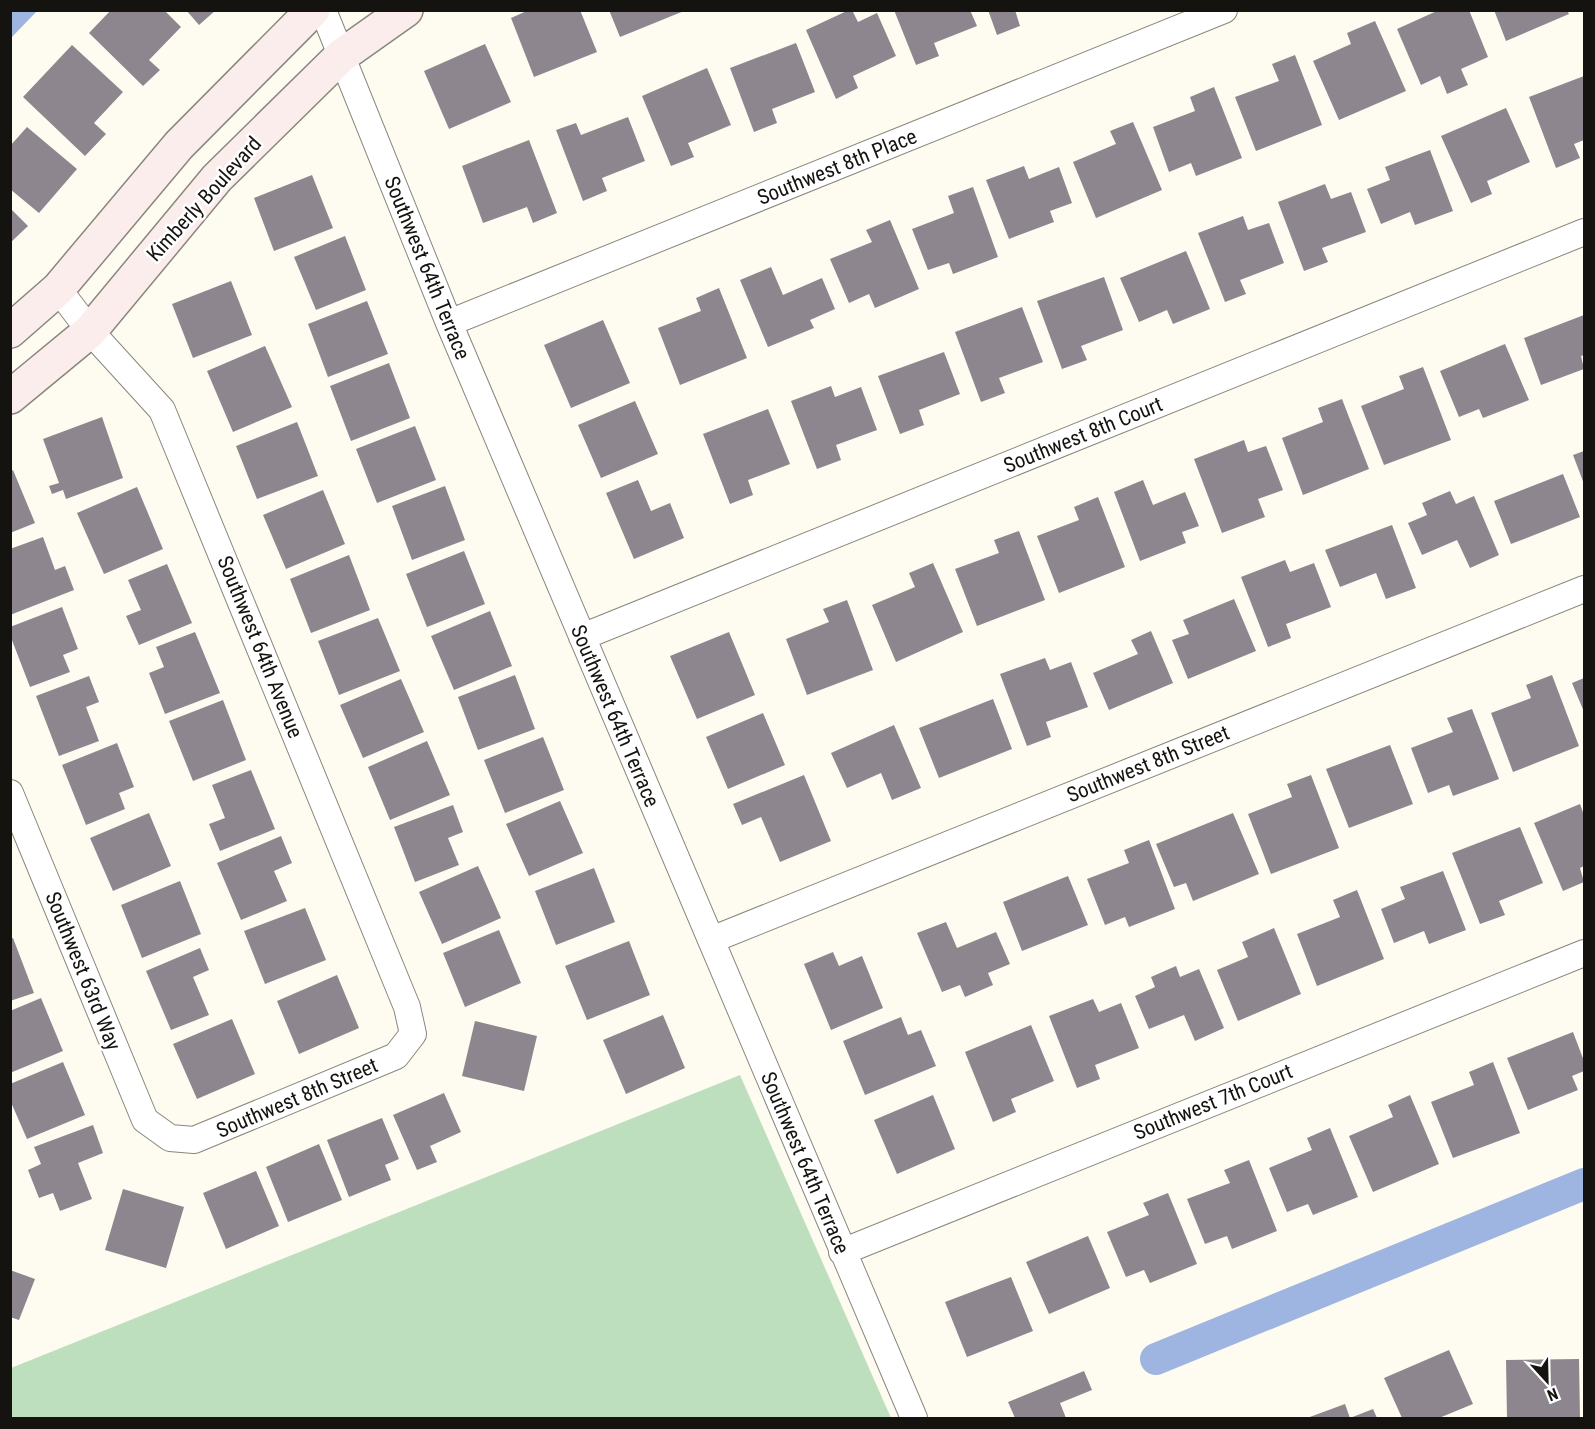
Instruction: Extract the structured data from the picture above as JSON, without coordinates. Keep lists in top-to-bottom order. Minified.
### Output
{"streets":{"street":["Southwest 8th Place","Kimberly Boulevard","Southwest 64th Terrace","Southwest 8th Court","Southwest 64th Avenue","Southwest 8th Street","Southwest 63rd Way","Southwest 7th Court"]},"crossings":[["Southwest 8th Place","Southwest 64th Terrace"],["Kimberly Boulevard","Southwest 64th Terrace"],["Kimberly Boulevard","Southwest 64th Avenue"],["Southwest 64th Terrace","Southwest 8th Court"],["Southwest 64th Terrace","Southwest 8th Street"],["Southwest 64th Terrace","Southwest 7th Court"],["Southwest 64th Avenue","Southwest 8th Street"],["Southwest 8th Street","Southwest 63rd Way"]],"north":"bottom"}
